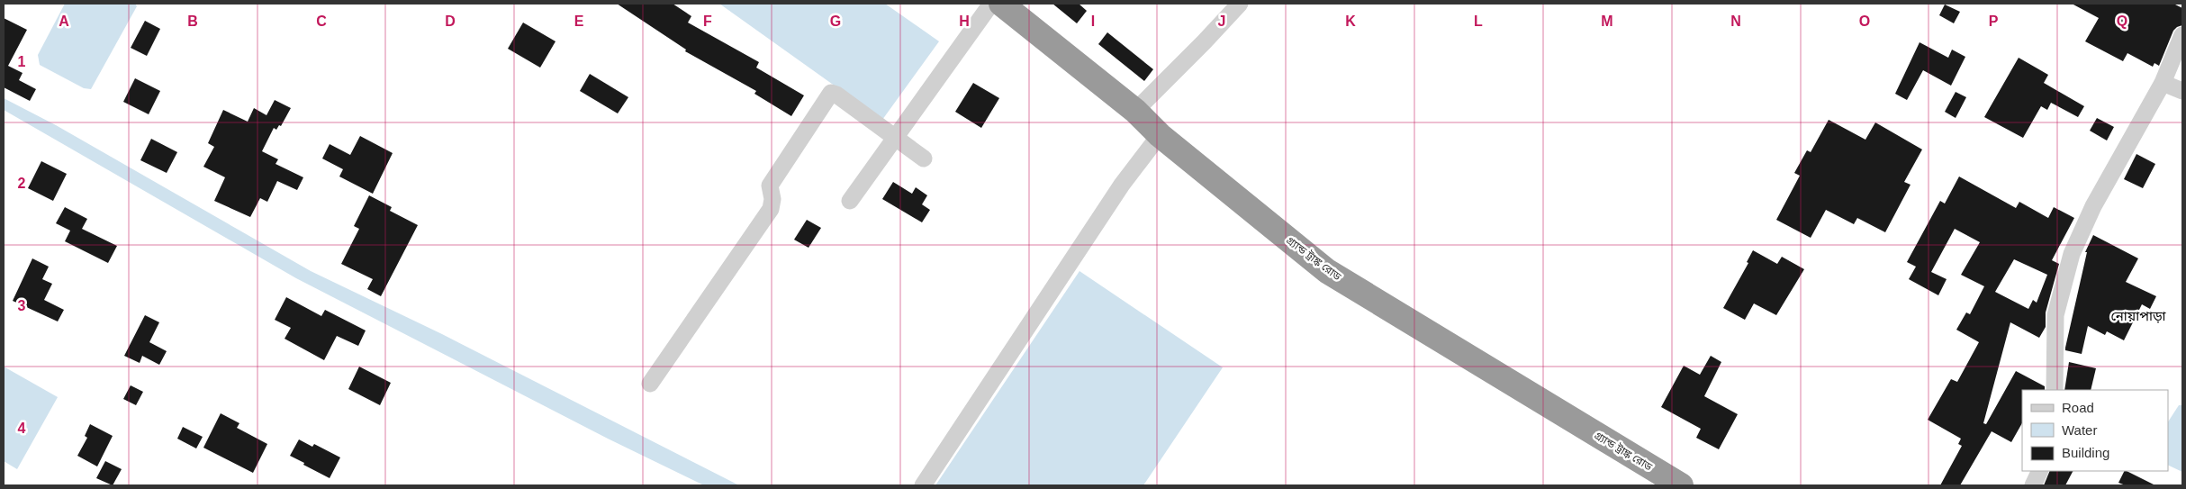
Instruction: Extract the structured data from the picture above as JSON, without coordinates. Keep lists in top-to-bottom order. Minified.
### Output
{"streets":{"highway":["গ্র্যান্ড ট্রাঙ্ক রোড"]},"districts":["নোয়াপাড়া"],"legend":["Road","Water","Building"],"grid":{"columns":["A","B","C","D","E","F","G","H","I","J","K","L","M","N","O","P","Q"],"rows":["1","2","3","4"]}}
